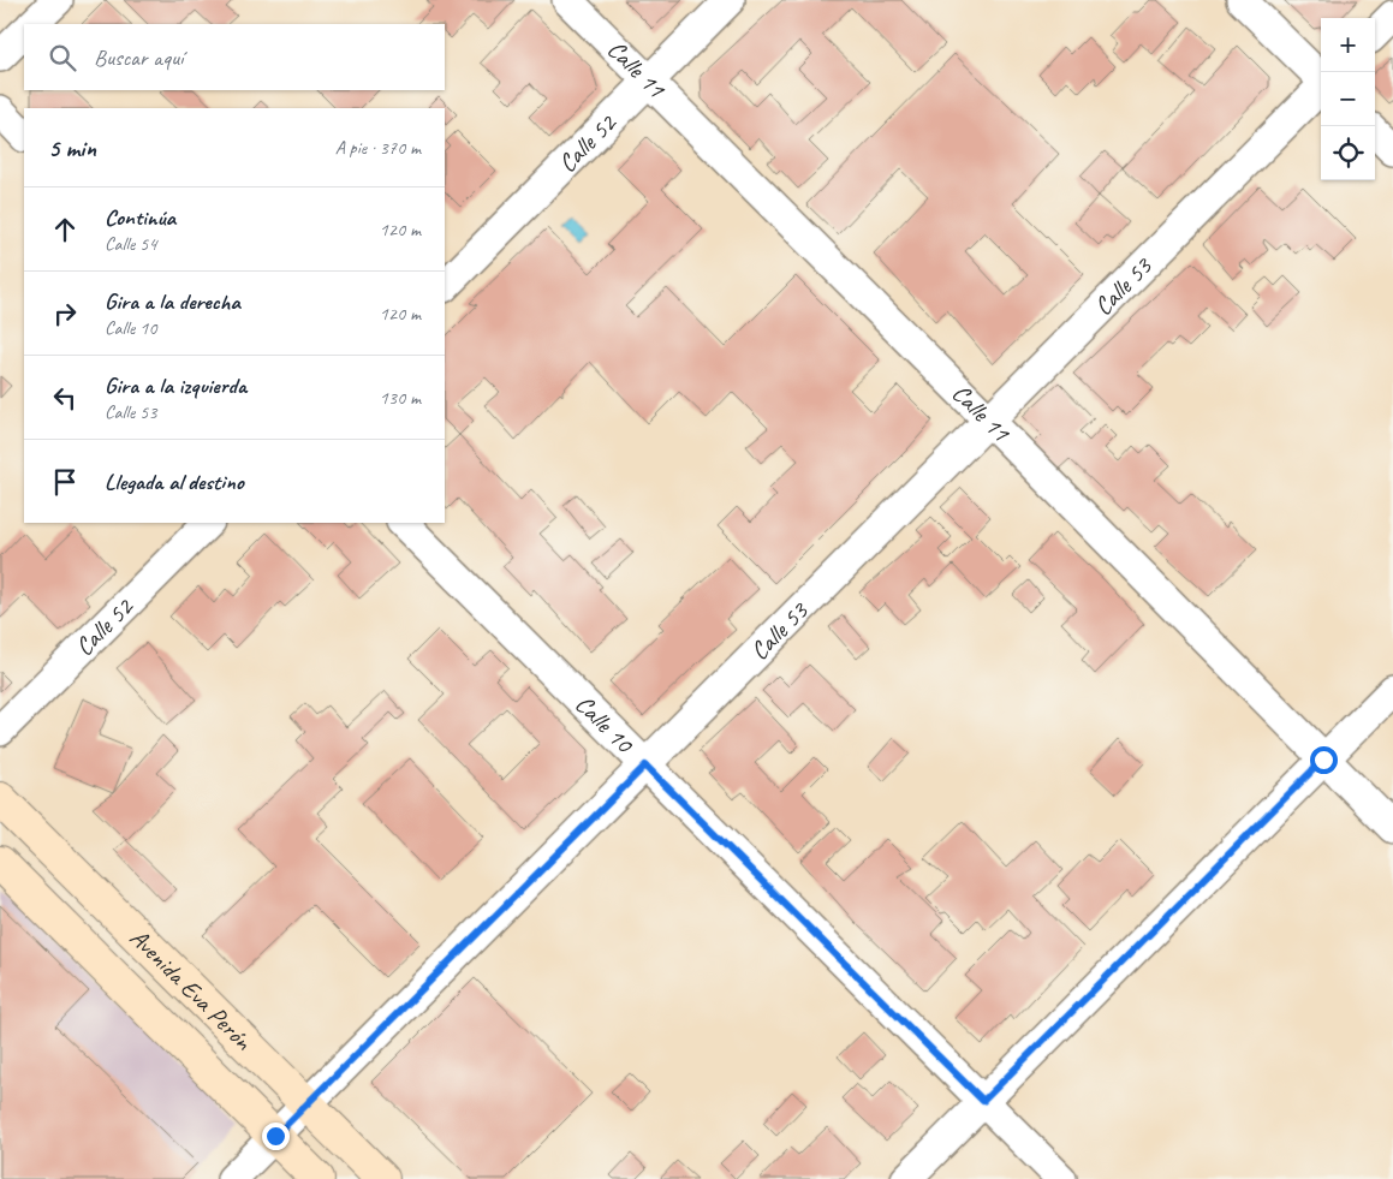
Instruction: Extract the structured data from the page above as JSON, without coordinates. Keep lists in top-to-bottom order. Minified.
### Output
{"streets":{"main road":["Avenida Eva Perón"],"street":["Calle 11","Calle 52","Calle 53","Calle 10"]},"crossings":[["Calle 11","Calle 52"],["Calle 11","Calle 53"],["Calle 53","Calle 10"],["Calle 53","Avenida Eva Perón"]],"page":{"map_buttons":["+","−"],"search":"Buscar aquí","heading":["5 min","A pie · 370 m"],"list":[["Continúa","Calle 54","120 m"],["Gira a la derecha","Calle 10","120 m"],["Gira a la izquierda","Calle 53","130 m"],"Llegada al destino"]}}
